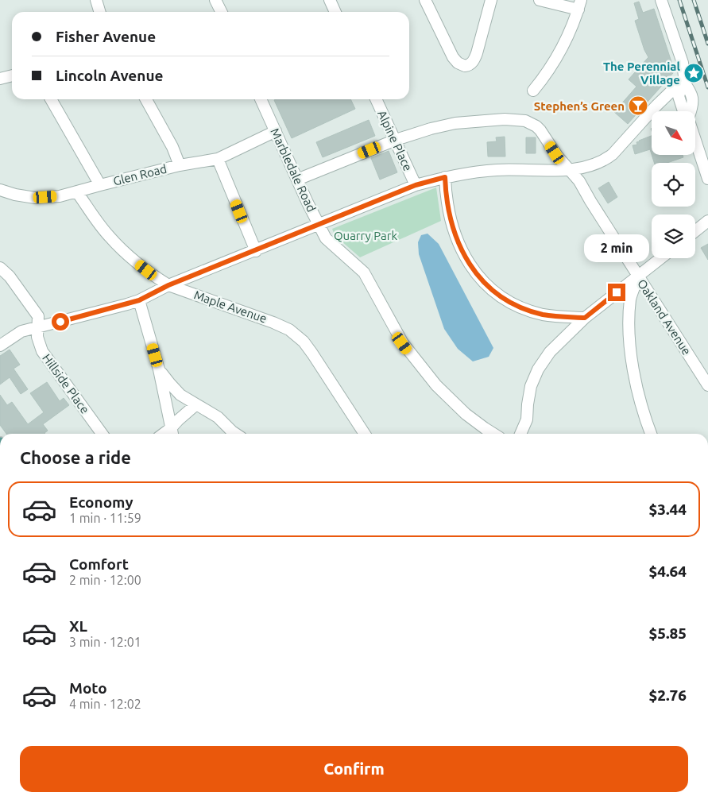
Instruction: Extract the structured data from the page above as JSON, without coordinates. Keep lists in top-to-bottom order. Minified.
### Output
{"streets":{"street":["Alpine Place","Marbledale Road","Glen Road","Maple Avenue","Oakland Avenue","Hillside Place"]},"crossings":[["Alpine Place","Oakland Avenue"],["Marbledale Road","Glen Road"],["Glen Road","Maple Avenue"]],"parks":["Quarry Park"],"places":{"place":["The Perennial Village"],"bar":["Stephen’s Green"]},"north":"bottom right","page":{"banner":["Fisher Avenue","Lincoln Avenue"],"bubble":"2 min","heading":"Choose a ride","list":[{"name":"Economy","note":"1 min · 11:59","value":"$3.44"},{"name":"Comfort","note":"2 min · 12:00","value":"$4.64"},{"name":"XL","note":"3 min · 12:01","value":"$5.85"},{"name":"Moto","note":"4 min · 12:02","value":"$2.76"}],"buttons":"Confirm"}}
